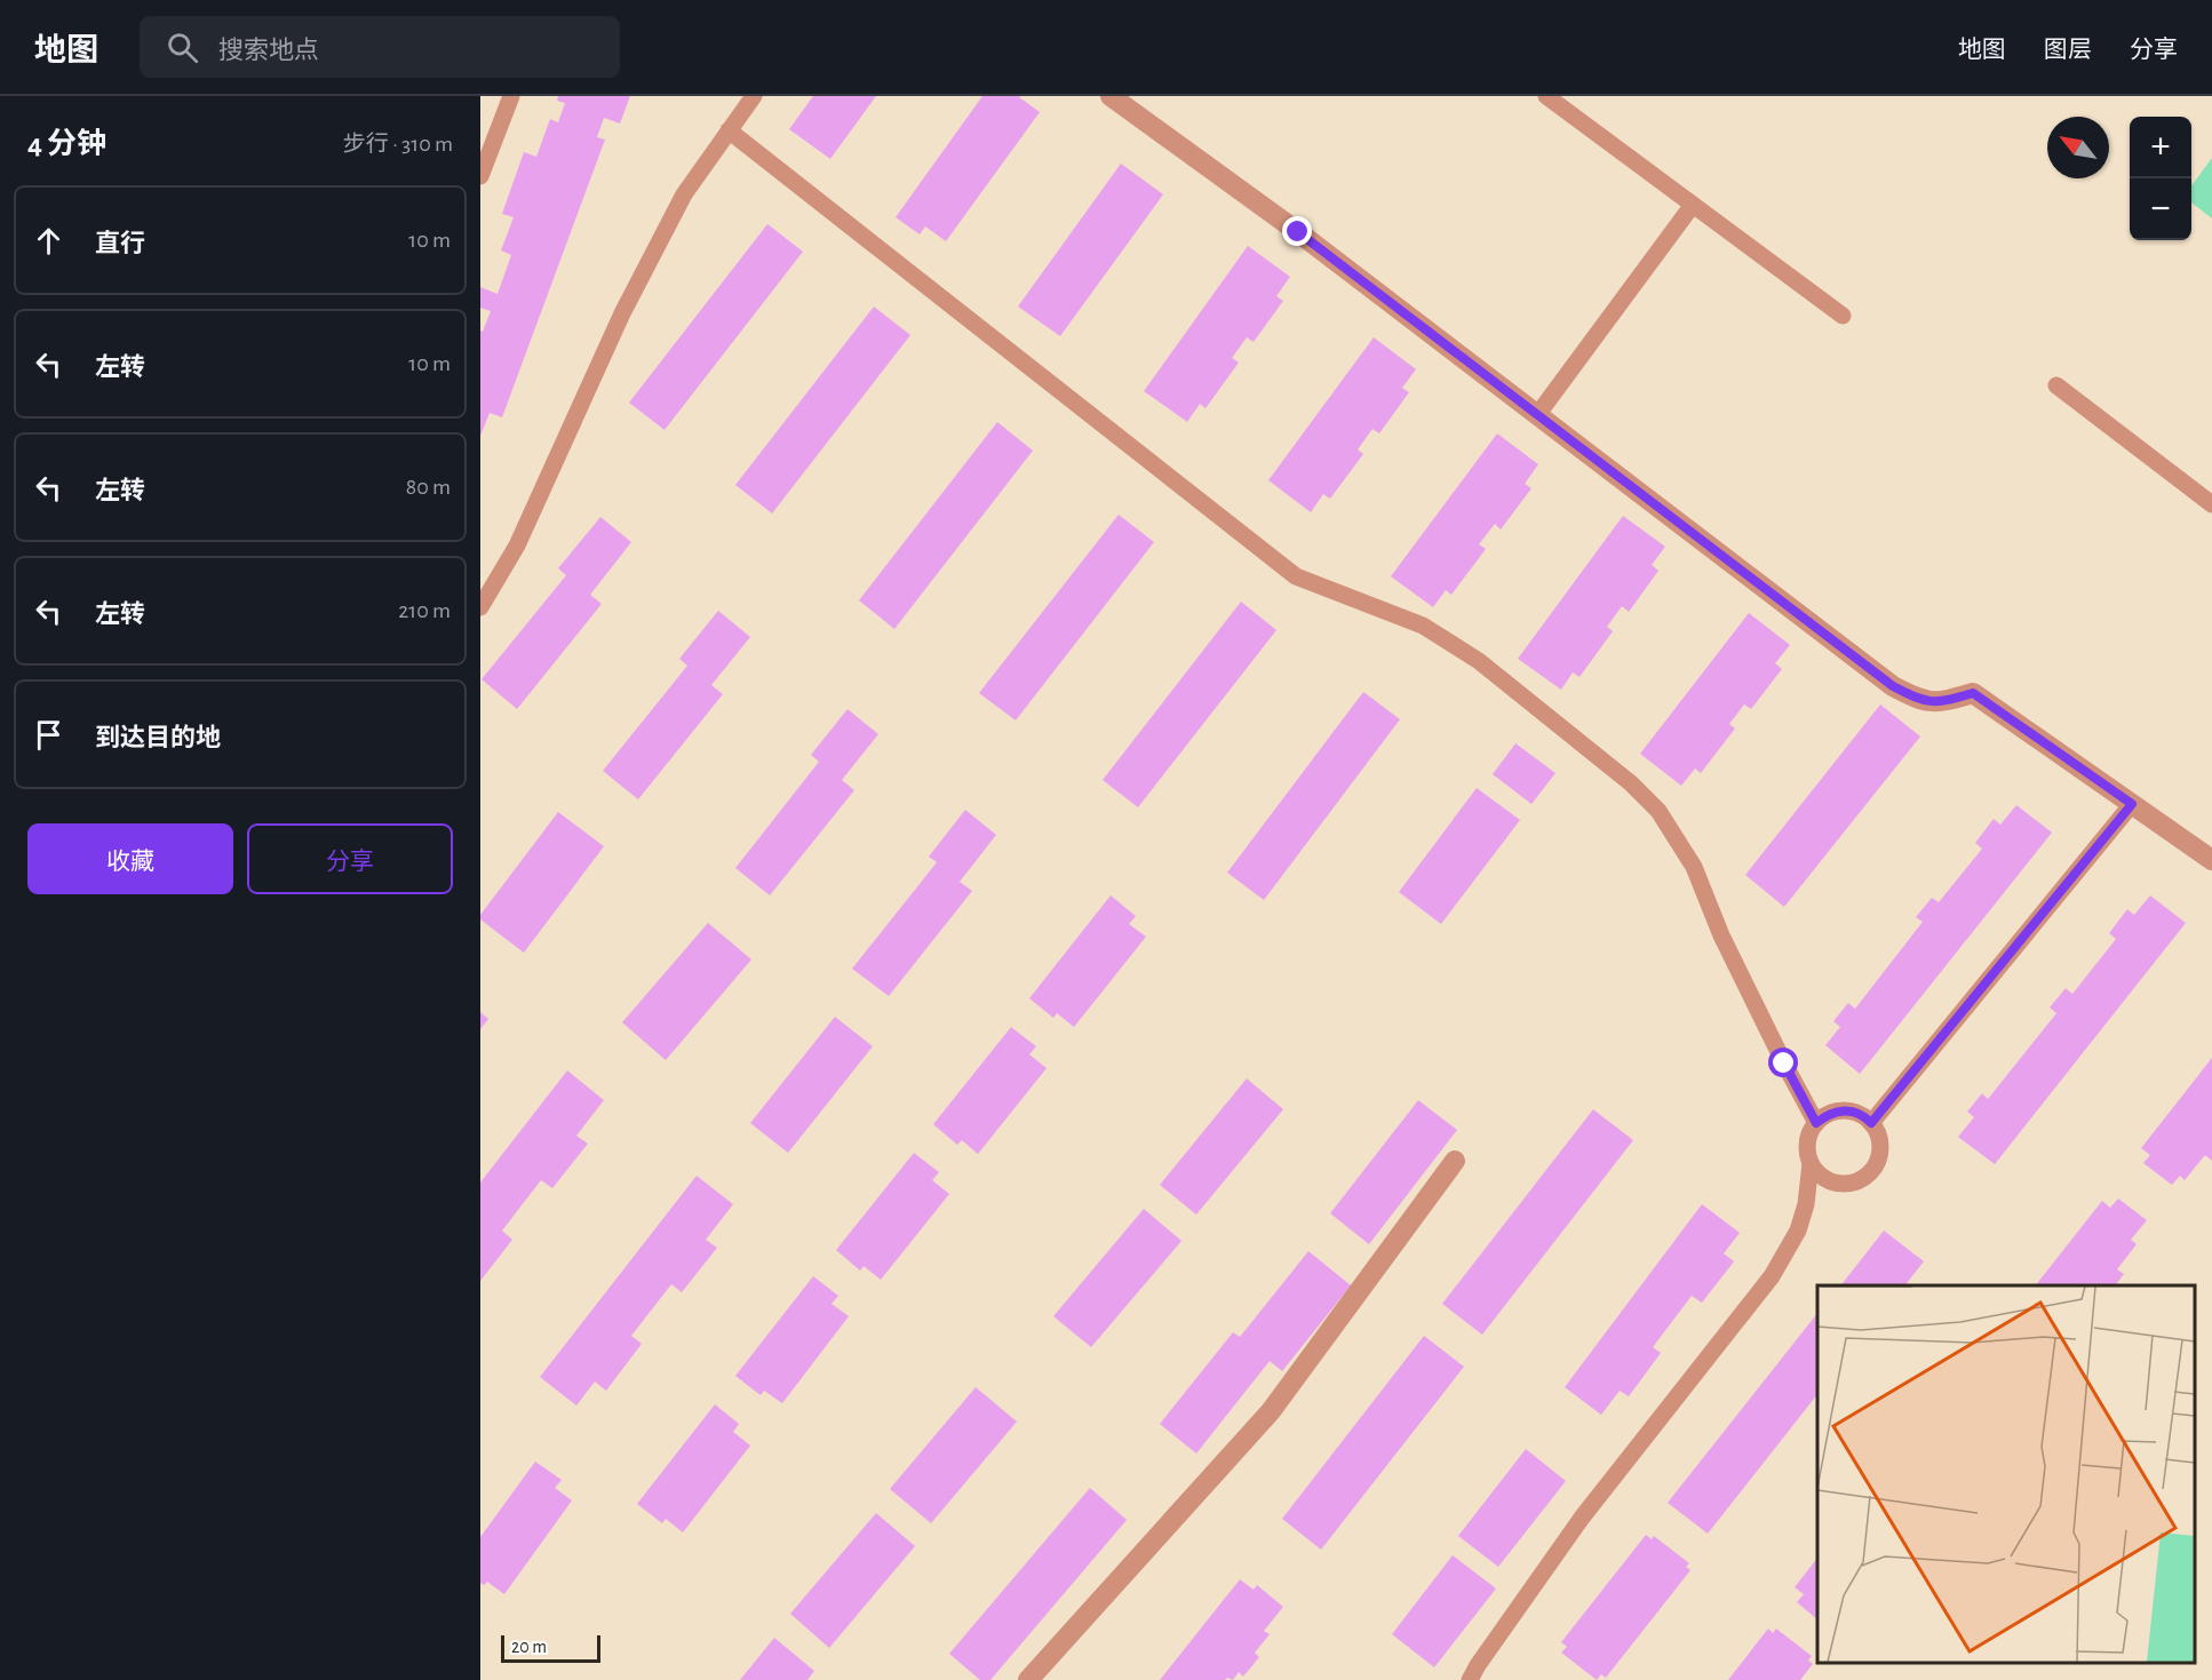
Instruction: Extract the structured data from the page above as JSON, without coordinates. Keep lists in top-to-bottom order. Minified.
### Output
{"scale_bar":"20 m","north":"top left","page":{"header":"地图","search":"搜索地点","nav":["地图","图层","分享"],"heading":["4 分钟","步行 · 310 m"],"map_buttons":["+","−"],"list":[["直行","10 m"],["左转","10 m"],["左转","80 m"],["左转","210 m"],"到达目的地"],"buttons":["收藏","分享"],"scale":"20 m"}}
